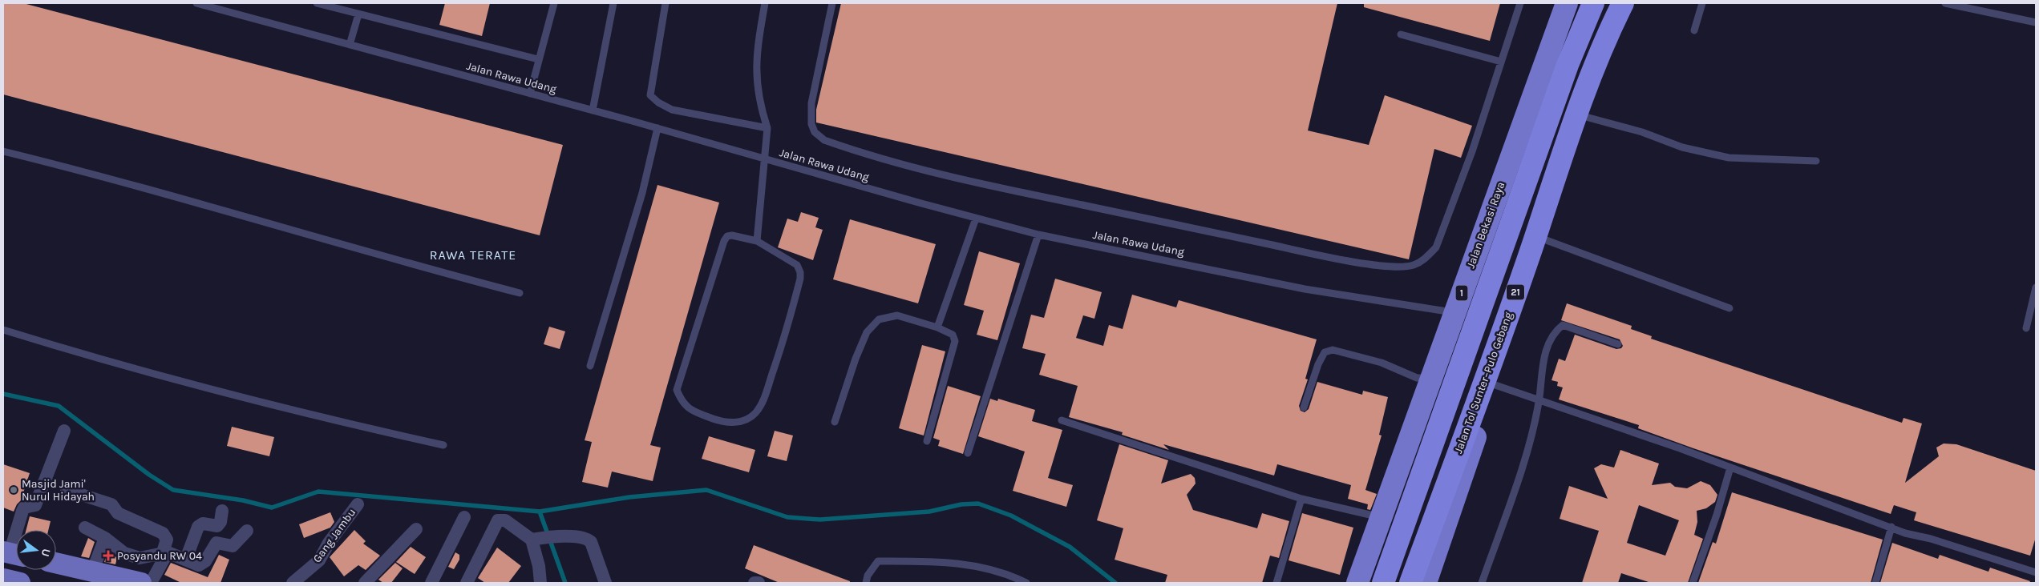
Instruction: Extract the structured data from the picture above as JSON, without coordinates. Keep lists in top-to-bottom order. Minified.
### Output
{"streets":{"highway":["Jalan Bekasi Raya","21","1","Jalan Tol Sunter–Pulo Gebang"],"street":["Gang Jambu"],"lane":["Jalan Rawa Udang"]},"crossings":[["Jalan Rawa Udang","Jalan Bekasi Raya"]],"districts":["RAWA TERATE"],"places":{"other":["Masjid Jami' Nurul Hidayah"],"health":["Posyandu RW 04"]},"north":"right"}
